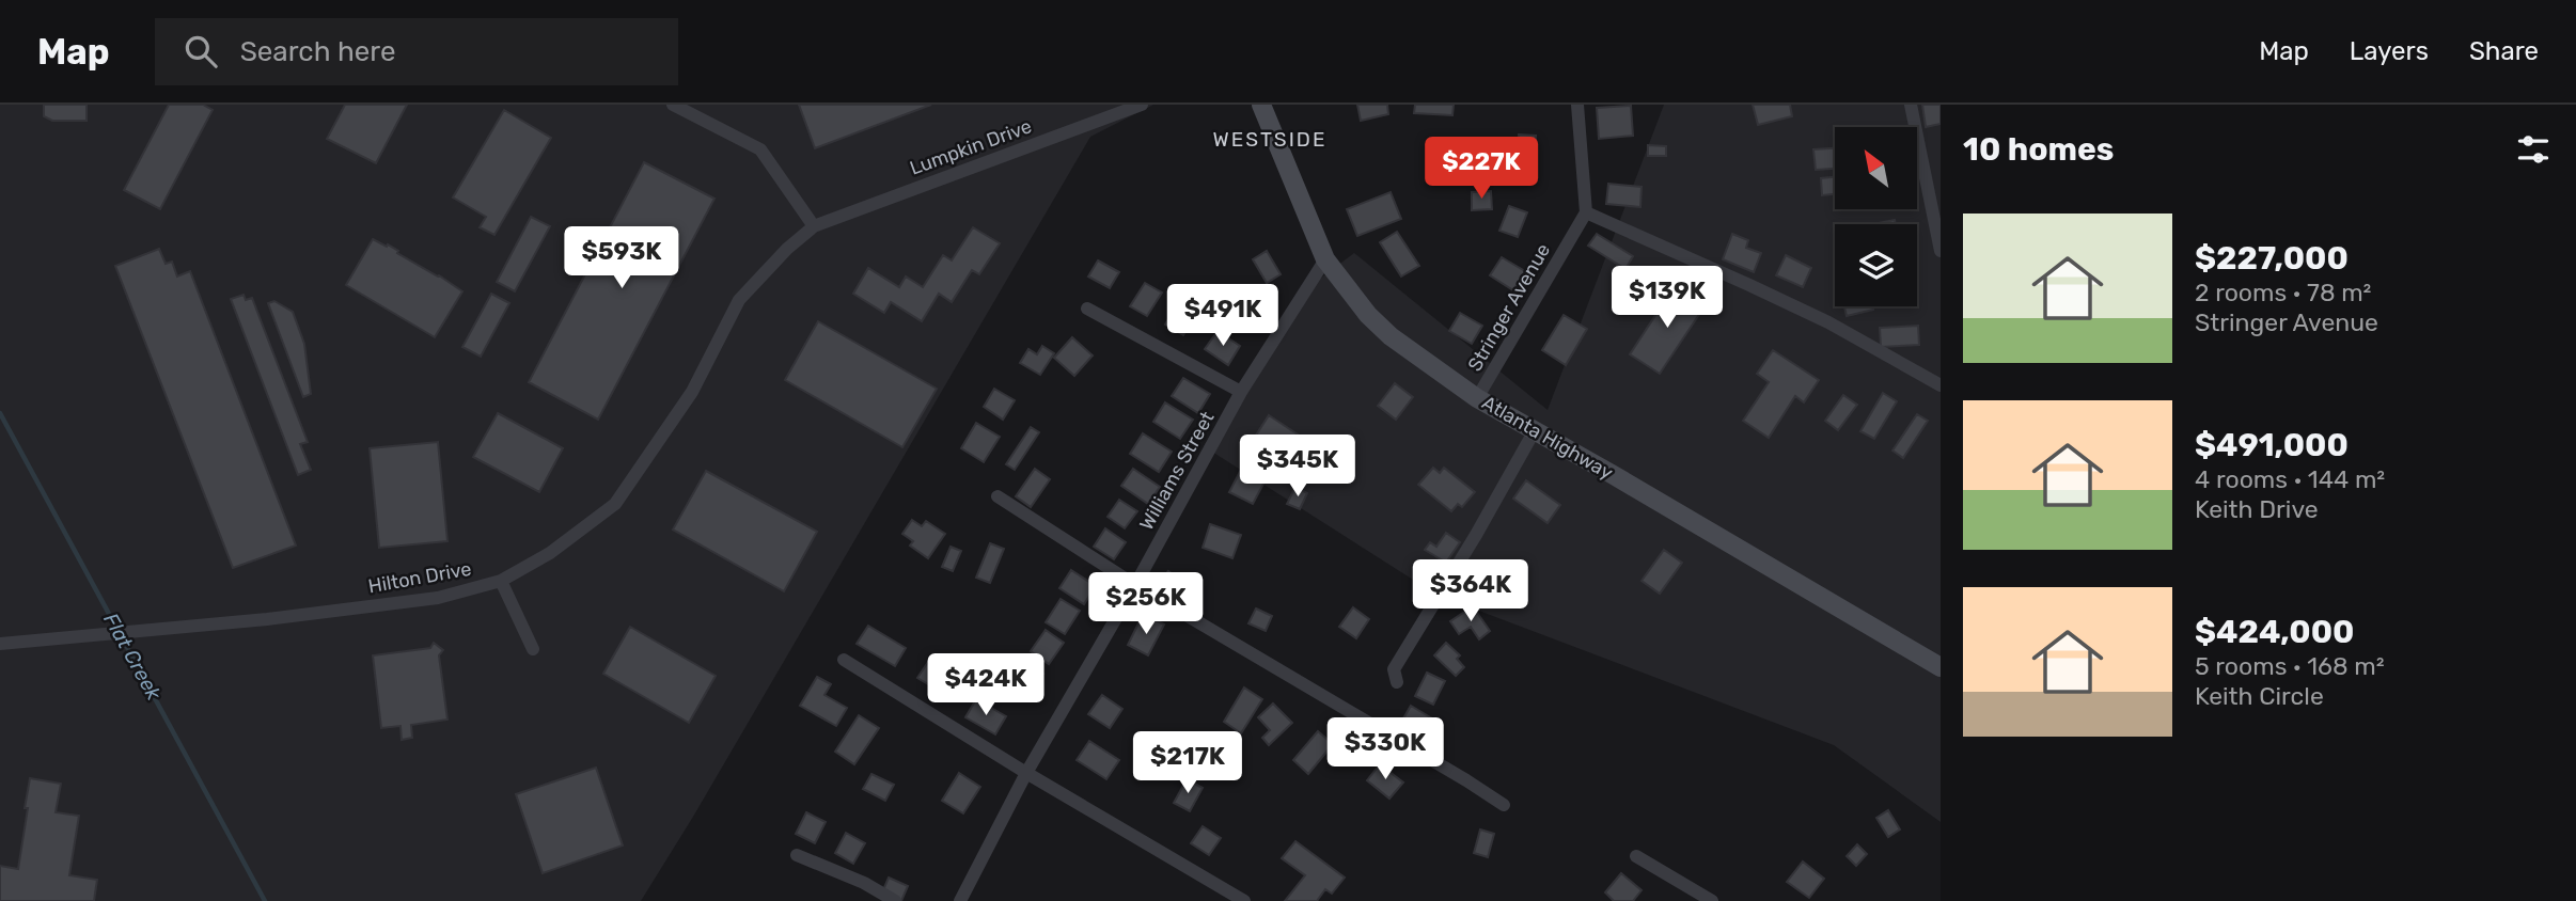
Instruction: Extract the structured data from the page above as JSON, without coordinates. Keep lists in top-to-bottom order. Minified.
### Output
{"streets":{"main road":["Atlanta Highway"],"street":["Lumpkin Drive","Stringer Avenue","Williams Street","Hilton Drive"]},"crossings":[["Lumpkin Drive","Hilton Drive"],["Stringer Avenue","Atlanta Highway"],["Atlanta Highway","Williams Street"]],"districts":["WESTSIDE"],"water":["Flat Creek"],"north":"top left","page":{"header":"Map","search":"Search here","nav":["Map","Layers","Share"],"heading":"10 homes","price":["$227K","$593K","$139K","$491K","$345K","$364K","$256K","$424K","$330K","$217K"],"list":[{"name":"$227,000","note":"2 rooms · 78 m² · Stringer Avenue"},{"name":"$491,000","note":"4 rooms · 144 m² · Keith Drive"},{"name":"$424,000","note":"5 rooms · 168 m² · Keith Circle"}]}}
